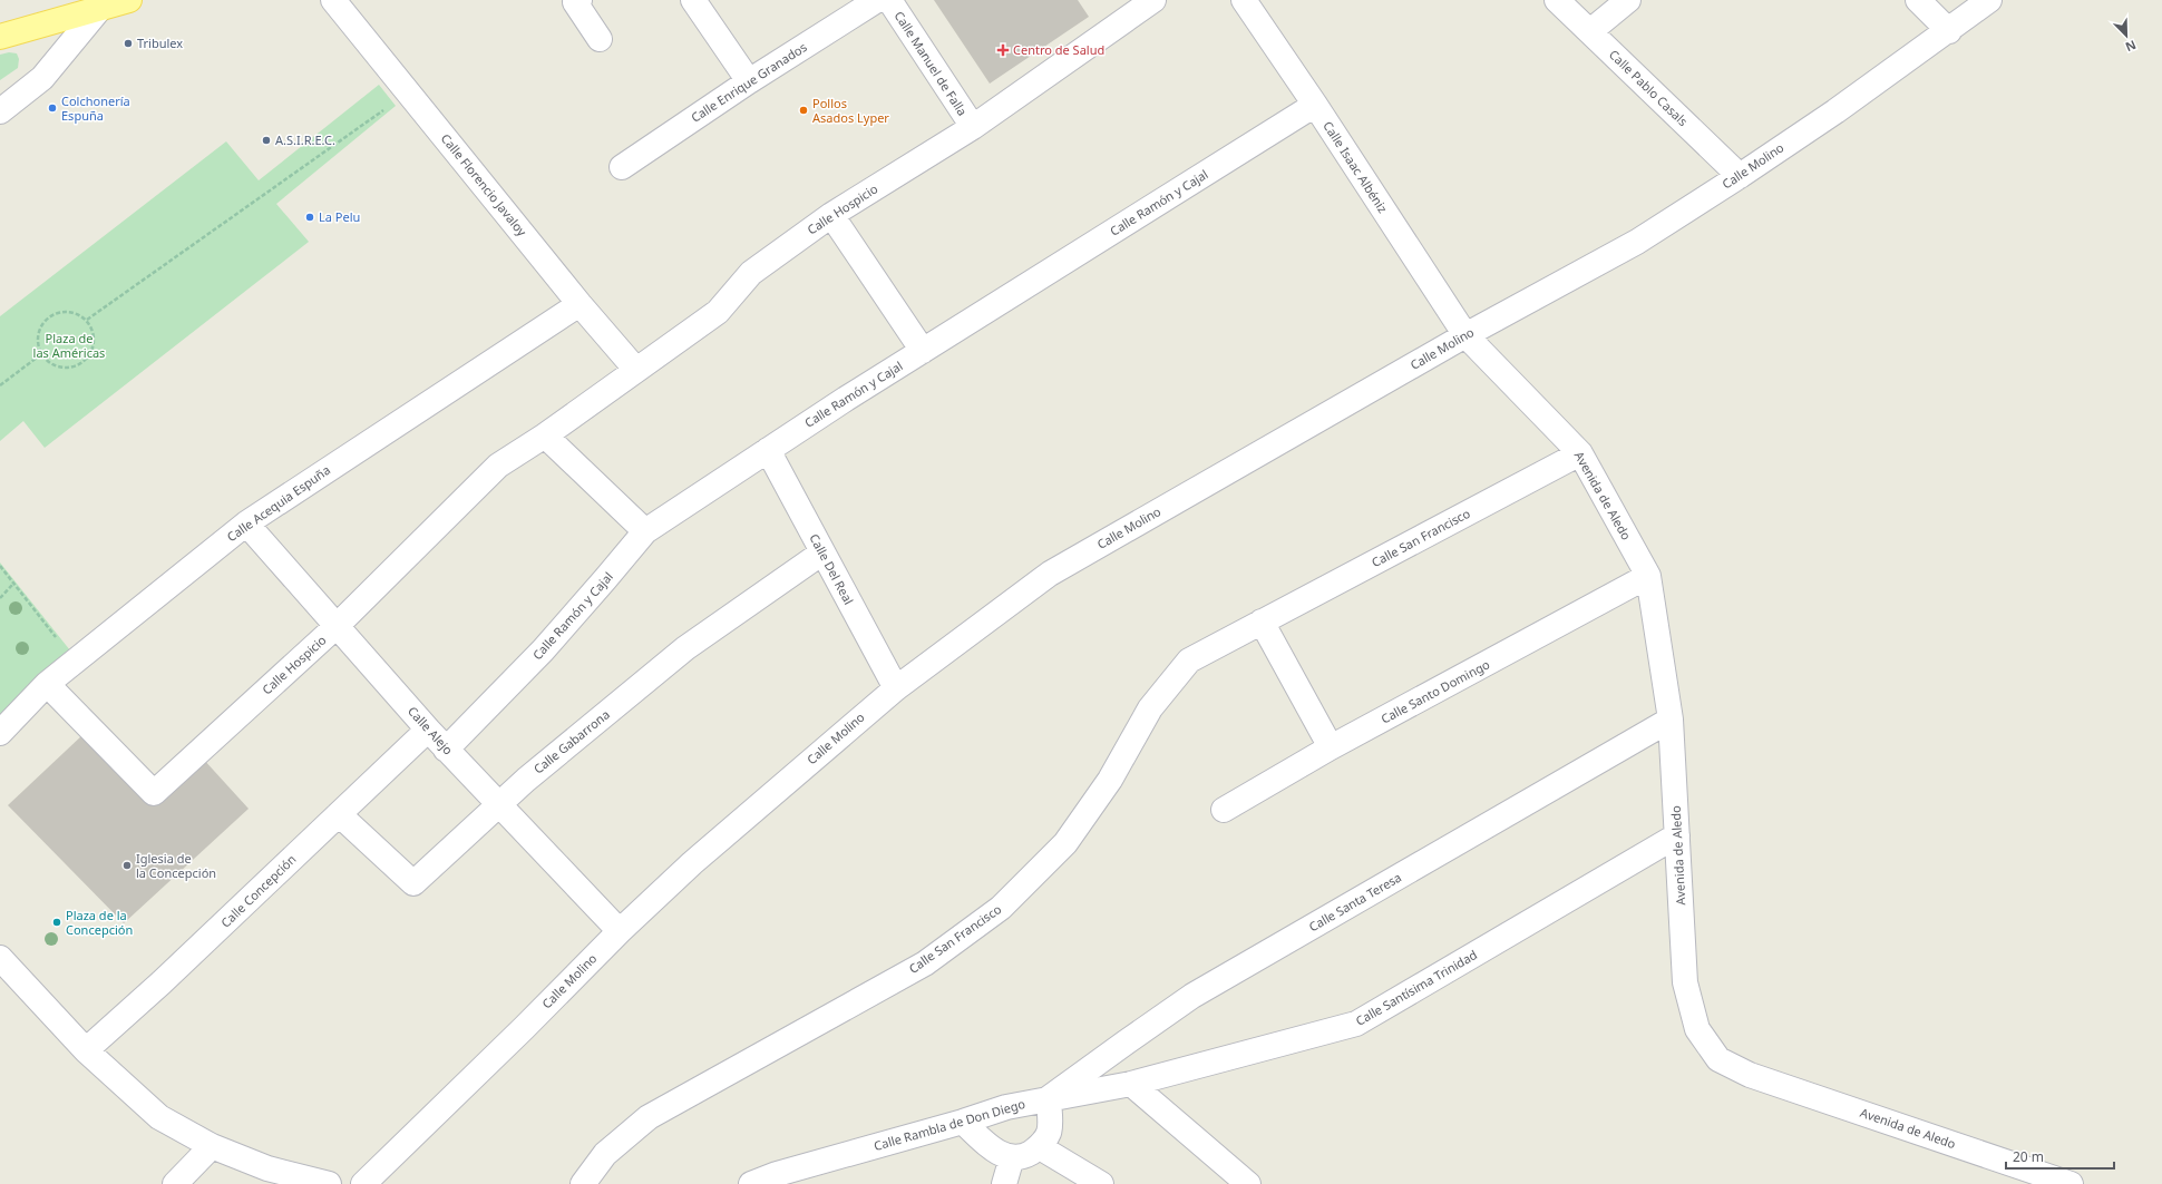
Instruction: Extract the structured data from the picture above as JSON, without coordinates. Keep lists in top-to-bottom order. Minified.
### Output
{"streets":{"street":["Calle Manuel de Falla","Calle Enrique Granados","Calle Pablo Casals","Calle Molino","Calle Isaac Albéniz","Calle Florencio Javaloy","Calle Ramón y Cajal","Calle Hospicio","Avenida de Aledo","Calle Acequia Espuña","Calle San Francisco","Calle Del Real","Calle Santo Domingo","Calle Alejo","Calle Gabarrona","Calle Concepción","Calle Santa Teresa","Calle Santísima Trinidad","Calle Rambla de Don Diego"]},"crossings":[["Calle Manuel de Falla","Calle Hospicio"],["Calle Pablo Casals","Calle Molino"],["Calle Molino","Calle Isaac Albéniz"],["Calle Molino","Avenida de Aledo"],["Calle Molino","Calle Del Real"],["Calle Molino","Calle Alejo"],["Calle Isaac Albéniz","Calle Ramón y Cajal"],["Calle Isaac Albéniz","Avenida de Aledo"],["Calle Florencio Javaloy","Calle Hospicio"],["Calle Florencio Javaloy","Calle Acequia Espuña"],["Calle Ramón y Cajal","Calle Del Real"],["Calle Ramón y Cajal","Calle Alejo"],["Calle Hospicio","Calle Acequia Espuña"],["Calle Hospicio","Calle Alejo"],["Avenida de Aledo","Calle San Francisco"],["Avenida de Aledo","Calle Santo Domingo"],["Avenida de Aledo","Calle Santa Teresa"],["Avenida de Aledo","Calle Santísima Trinidad"],["Calle Acequia Espuña","Calle Alejo"],["Calle Del Real","Calle Gabarrona"],["Calle Alejo","Calle Gabarrona"],["Calle Alejo","Calle Concepción"],["Calle Gabarrona","Calle Concepción"],["Calle Santa Teresa","Calle Rambla de Don Diego"],["Calle Santísima Trinidad","Calle Rambla de Don Diego"]],"parks":["Plaza de las Américas"],"places":{"other":["Tribulex","Colchonería Espuña","Pollos Asados Lyper","A.S.I.R.E.C.","La Pelu","Iglesia de la Concepción","Plaza de la Concepción"],"health":["Centro de Salud"]},"scale_bar":"20 m","north":"bottom right"}
